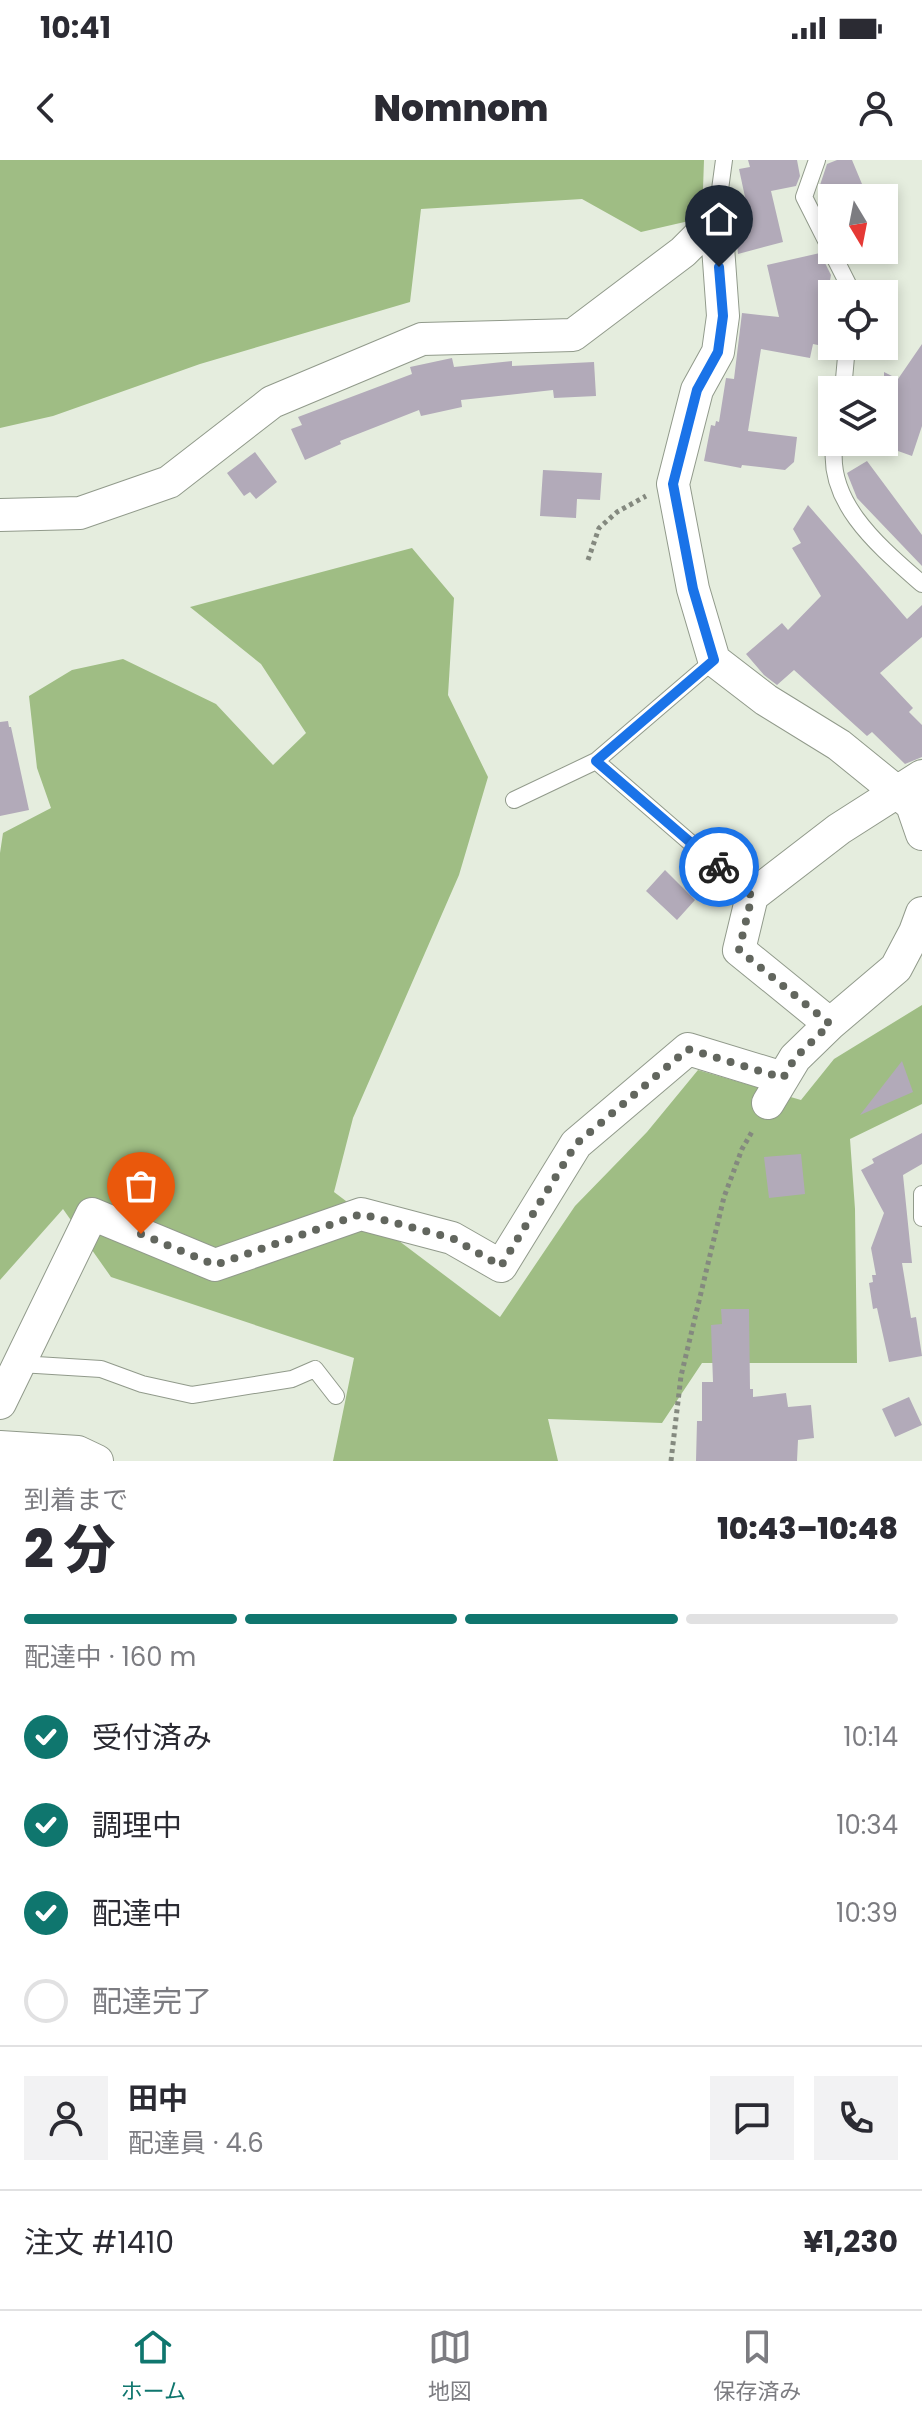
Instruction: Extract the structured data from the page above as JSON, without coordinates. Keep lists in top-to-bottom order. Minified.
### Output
{"north":"bottom","page":{"status":"10:41","header":"Nomnom","heading":["2 分","到着まで","10:43–10:48"],"panel":["田中","配達員 · 4.6","注文 #1410","¥1,230"],"bar":"配達中 · 160 m","list":[["受付済み","10:14"],["調理中","10:34"],["配達中","10:39"],"配達完了"],"tabs":["ホーム","地図","保存済み"]}}
